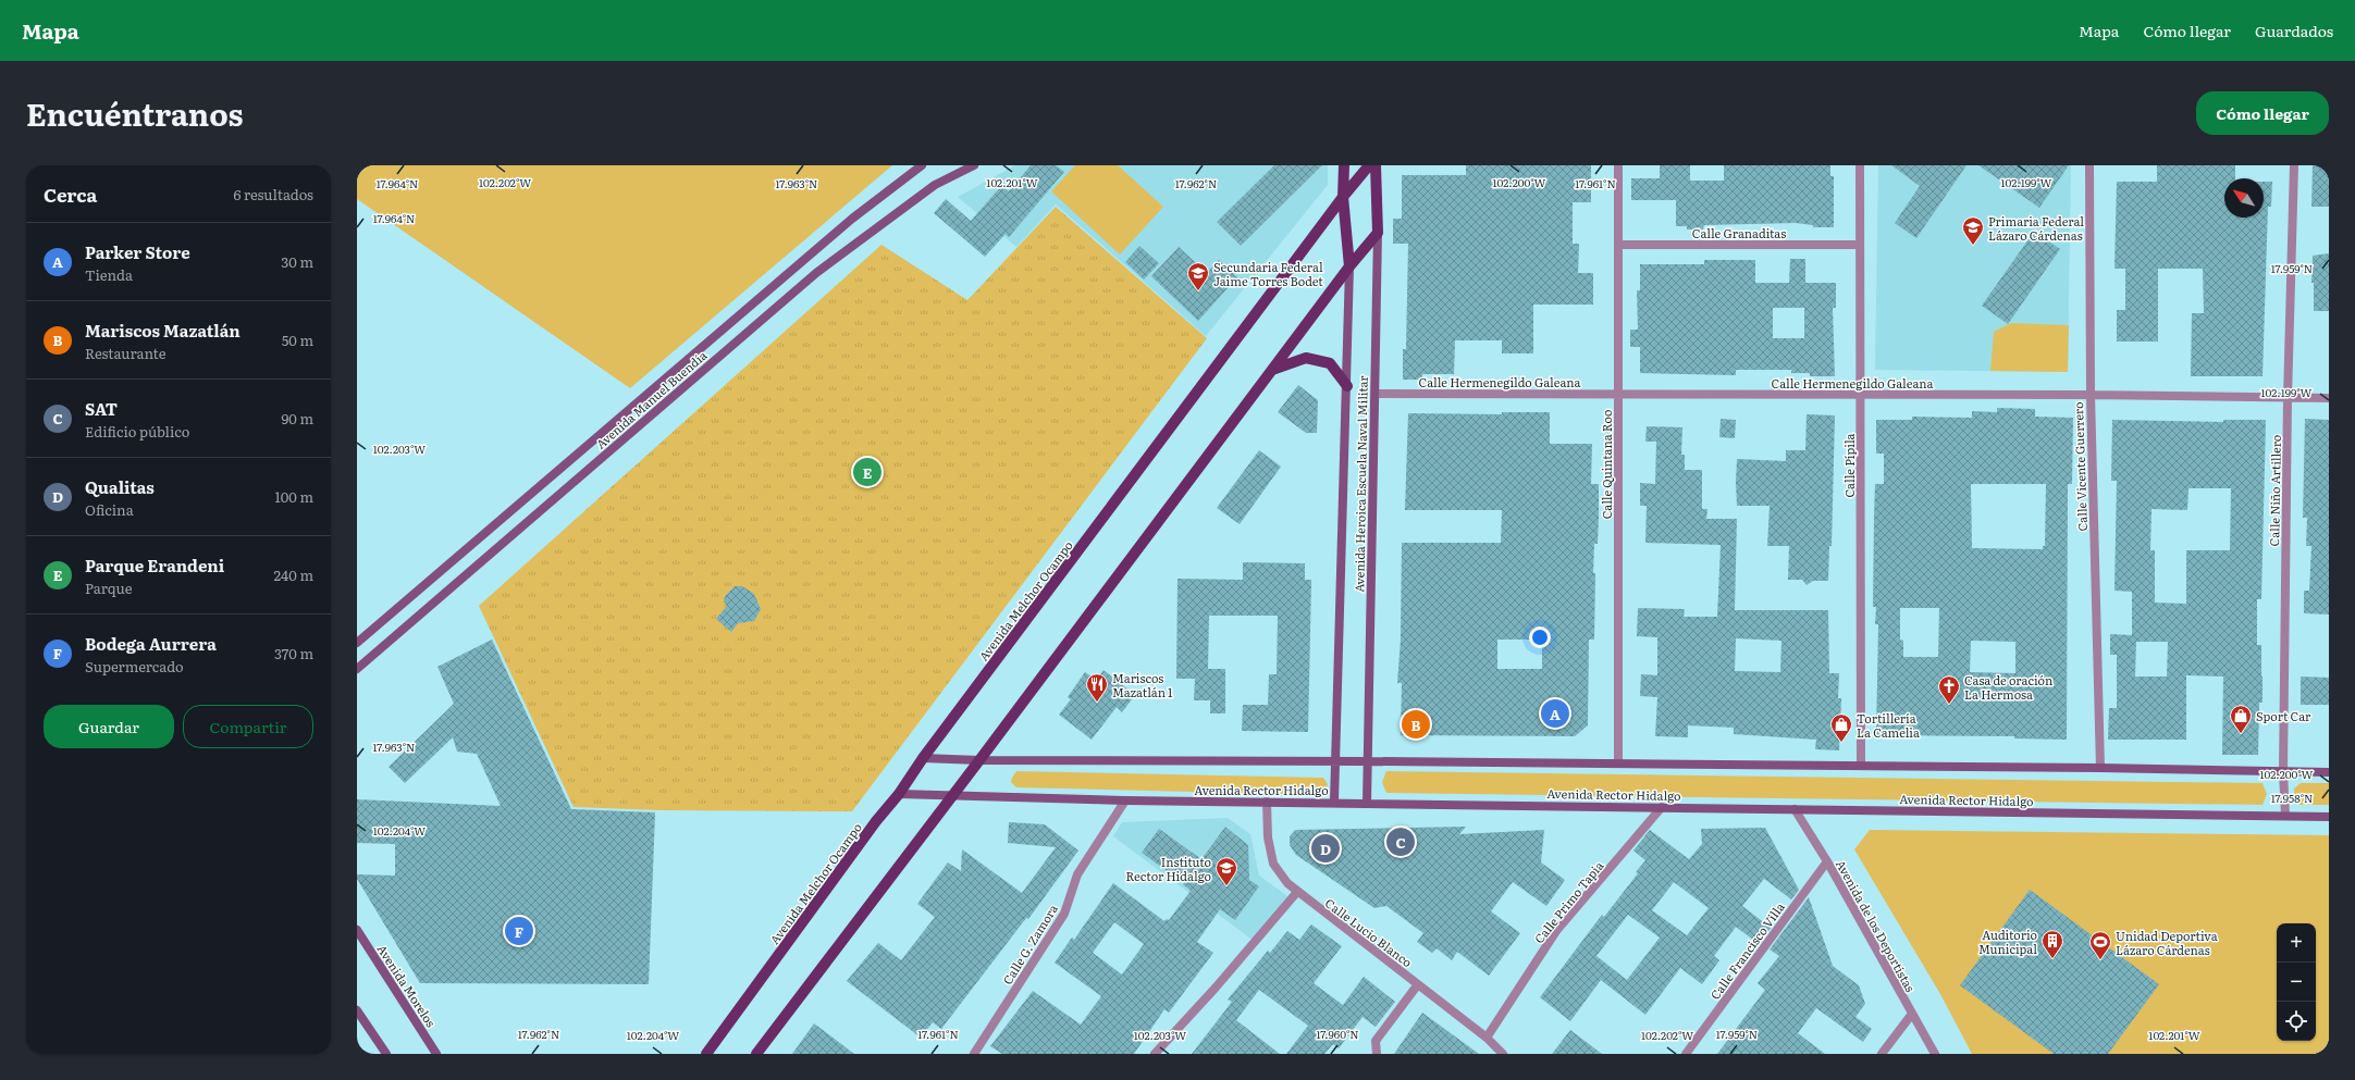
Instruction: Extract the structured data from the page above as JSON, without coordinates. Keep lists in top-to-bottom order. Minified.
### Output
{"streets":{"main road":["Avenida Heroica Escuela Naval Militar","Avenida Melchor Ocampo"],"street":["Calle Granaditas","Calle Hermenegildo Galeana","Avenida Manuel Buendía","Calle Quintana Roo","Calle Pípila","Calle Vicente Guerrero","Calle Niño Artillero","Avenida Rector Hidalgo","Calle Primo Tapia","Avenida de los Deportistas","Calle Lucio Blanco","Calle G. Zamora","Calle Francisco Villa","Avenida Morelos"]},"crossings":[["Calle Granaditas","Calle Quintana Roo"],["Calle Granaditas","Calle Pípila"],["Calle Hermenegildo Galeana","Calle Quintana Roo"],["Calle Hermenegildo Galeana","Calle Pípila"],["Calle Hermenegildo Galeana","Calle Vicente Guerrero"],["Calle Hermenegildo Galeana","Avenida Heroica Escuela Naval Militar"],["Calle Hermenegildo Galeana","Calle Niño Artillero"],["Avenida Heroica Escuela Naval Militar","Avenida Melchor Ocampo"],["Avenida Heroica Escuela Naval Militar","Avenida Rector Hidalgo"],["Calle Niño Artillero","Avenida Rector Hidalgo"],["Avenida Melchor Ocampo","Avenida Rector Hidalgo"],["Avenida Rector Hidalgo","Calle Primo Tapia"],["Avenida Rector Hidalgo","Avenida de los Deportistas"],["Avenida Rector Hidalgo","Calle Lucio Blanco"],["Avenida Rector Hidalgo","Calle G. Zamora"],["Calle Primo Tapia","Calle Lucio Blanco"],["Avenida de los Deportistas","Calle Francisco Villa"]],"places":{"school or university":["Primaria Federal Lázaro Cárdenas","Secundaria Federal Jaime Torres Bodet","Instituto Rector Hidalgo"],"restaurant":["Mariscos Mazatlán 1"],"church":["Casa de oración La Hermosa"],"shop":["Sport Car","Tortillería La Camelia"],"building":["Auditorio Municipal"],"sports":["Unidad Deportiva Lázaro Cárdenas"]},"north":"top left","page":{"header":"Mapa","nav":["Mapa","Cómo llegar","Guardados"],"title":"Encuéntranos","buttons":["Cómo llegar",["Guardar","Compartir"]],"heading":["Cerca","6 resultados"],"list":[{"mark":"A","name":"Parker Store","note":"Tienda","value":"30 m"},{"mark":"B","name":"Mariscos Mazatlán","note":"Restaurante","value":"50 m"},{"mark":"C","name":"SAT","note":"Edificio público","value":"90 m"},{"mark":"D","name":"Qualitas","note":"Oficina","value":"100 m"},{"mark":"E","name":"Parque Erandeni","note":"Parque","value":"240 m"},{"mark":"F","name":"Bodega Aurrera","note":"Supermercado","value":"370 m"}],"pins":["E","A","B","C","D","F"],"map_buttons":["+","−"]},"coordinates":["102.202°W","102.201°W","102.200°W","102.199°W","17.964°N","17.963°N","17.962°N","17.961°N","17.959°N","102.203°W","17.958°N","102.204°W","17.960°N"]}
